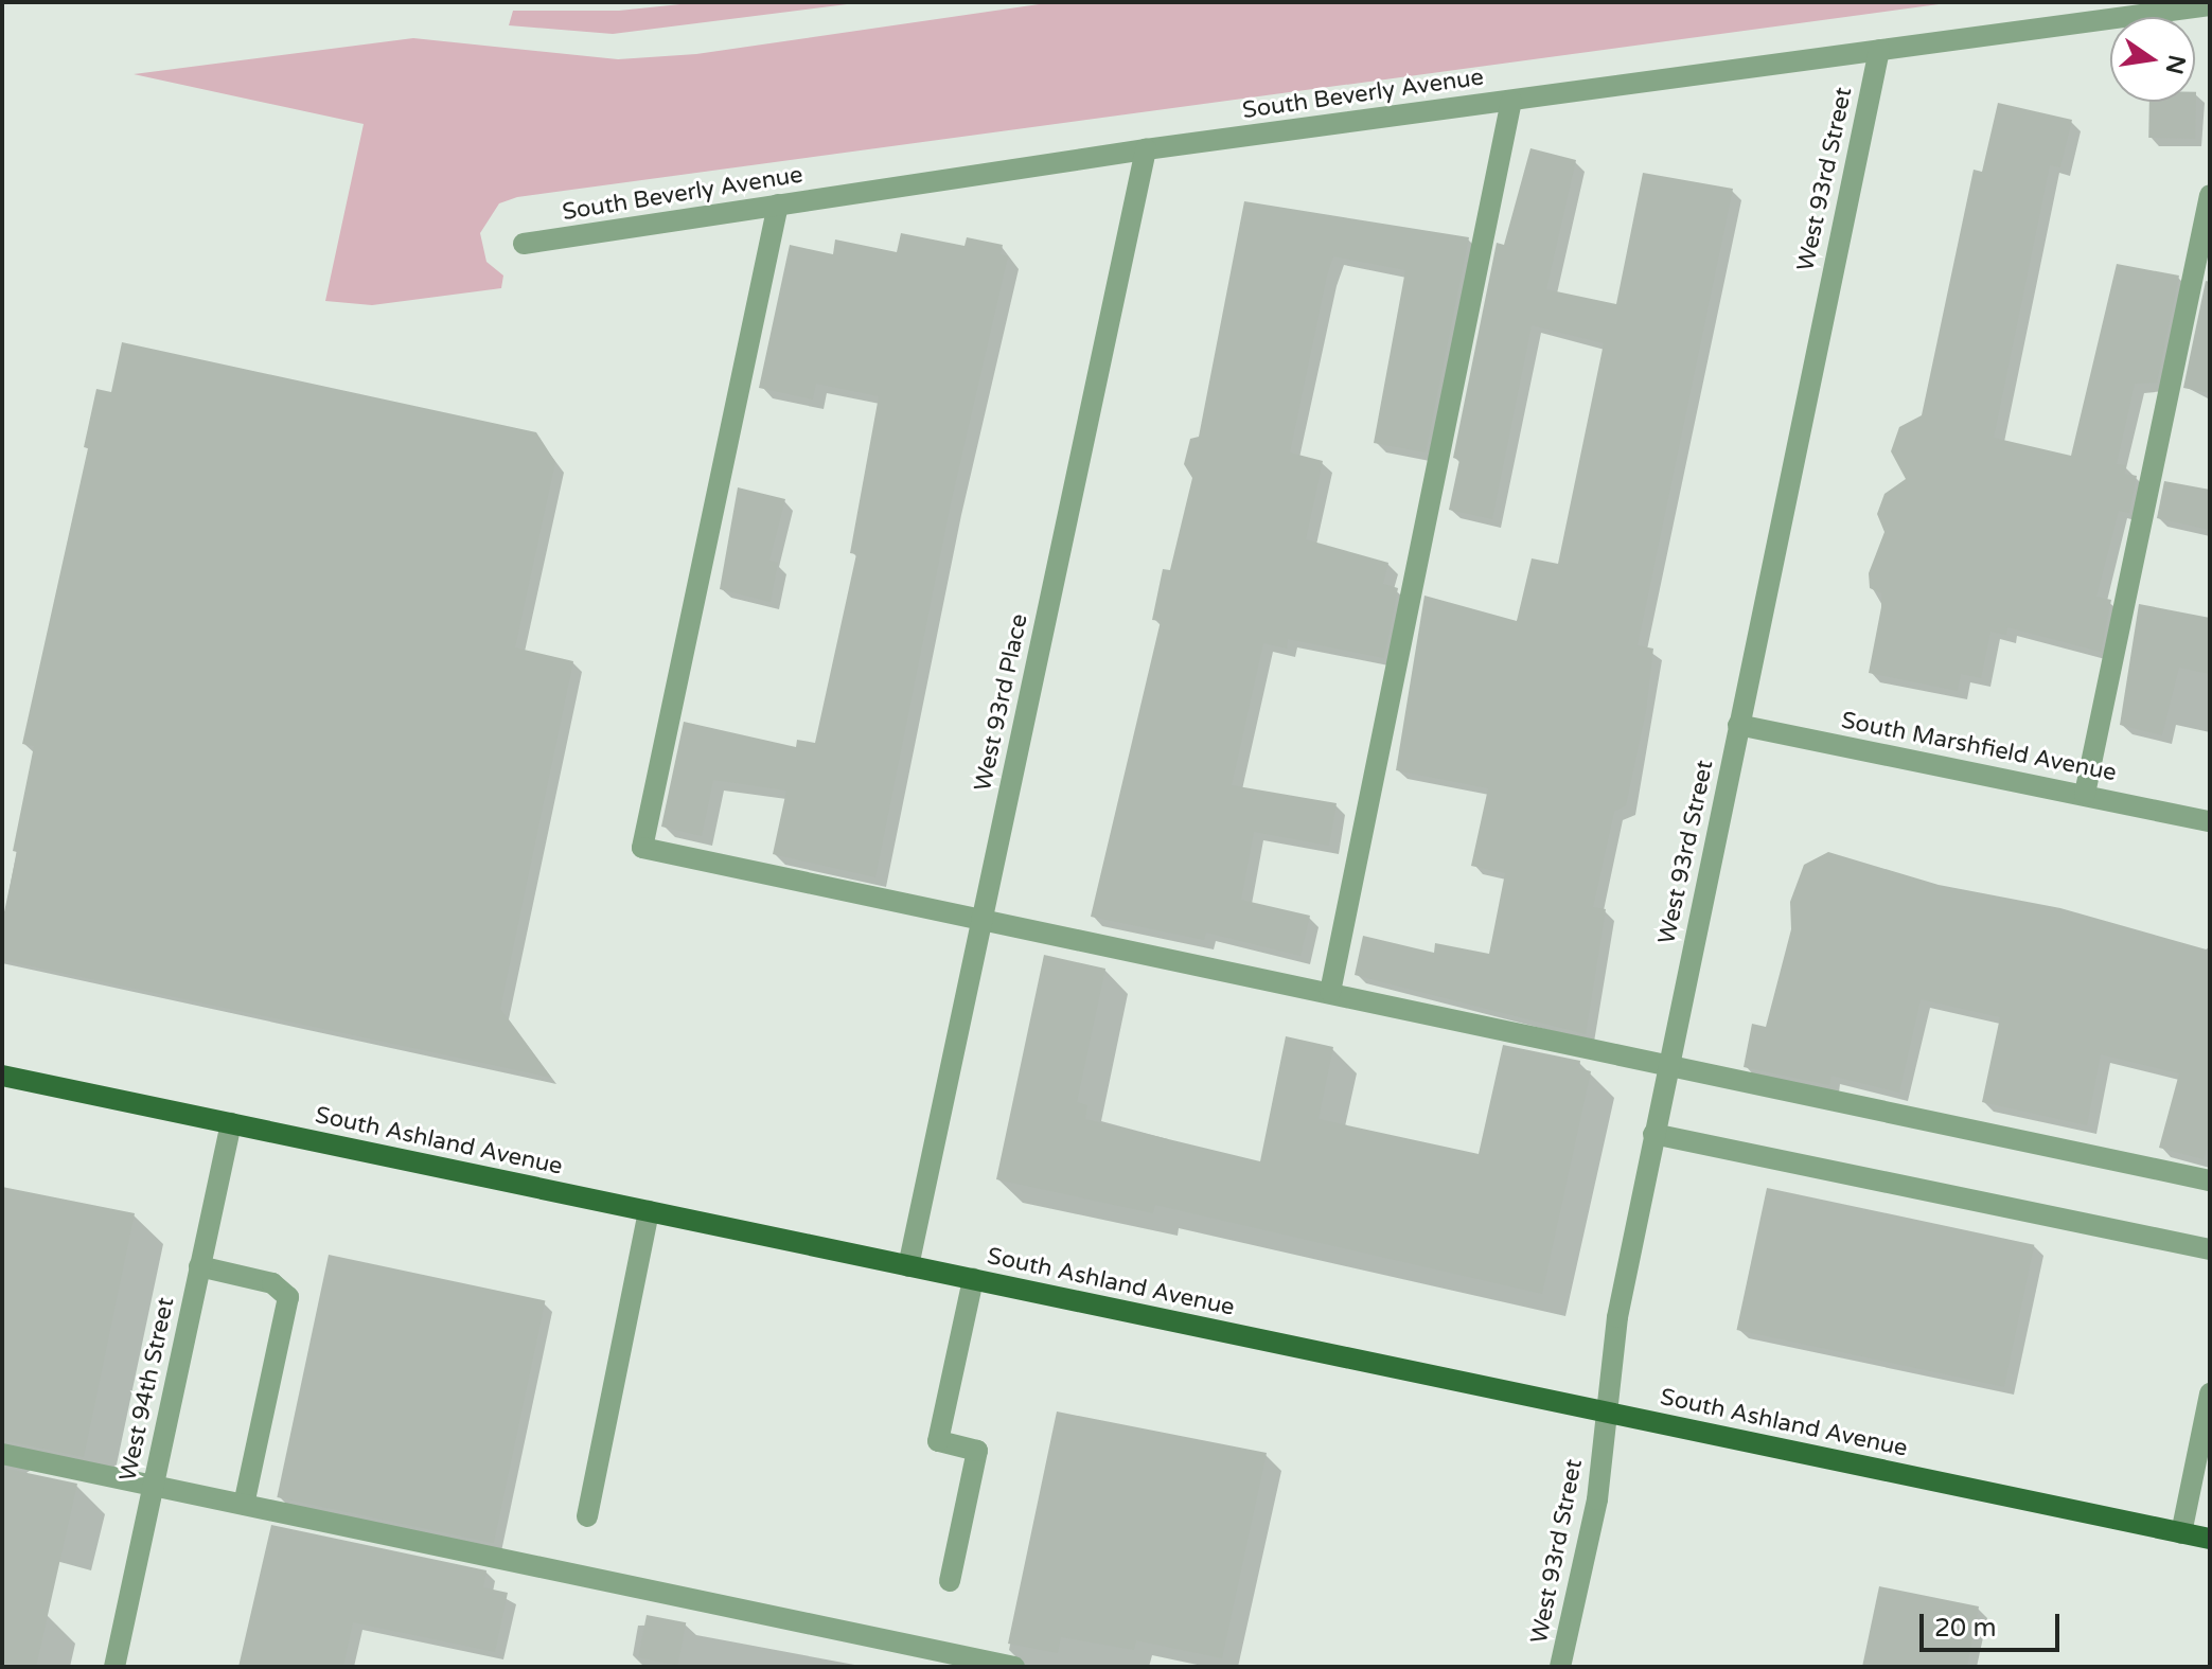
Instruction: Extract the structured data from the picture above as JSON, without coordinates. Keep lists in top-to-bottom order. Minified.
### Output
{"streets":{"main road":["South Ashland Avenue"],"street":["South Beverly Avenue","West 93rd Street","West 93rd Place","South Marshfield Avenue","West 94th Street"]},"crossings":[["South Beverly Avenue","West 93rd Street"],["South Beverly Avenue","West 93rd Place"],["West 93rd Street","South Marshfield Avenue"],["West 93rd Street","South Ashland Avenue"],["West 93rd Place","South Ashland Avenue"],["South Ashland Avenue","West 94th Street"]],"scale_bar":"20 m","north":"right"}
